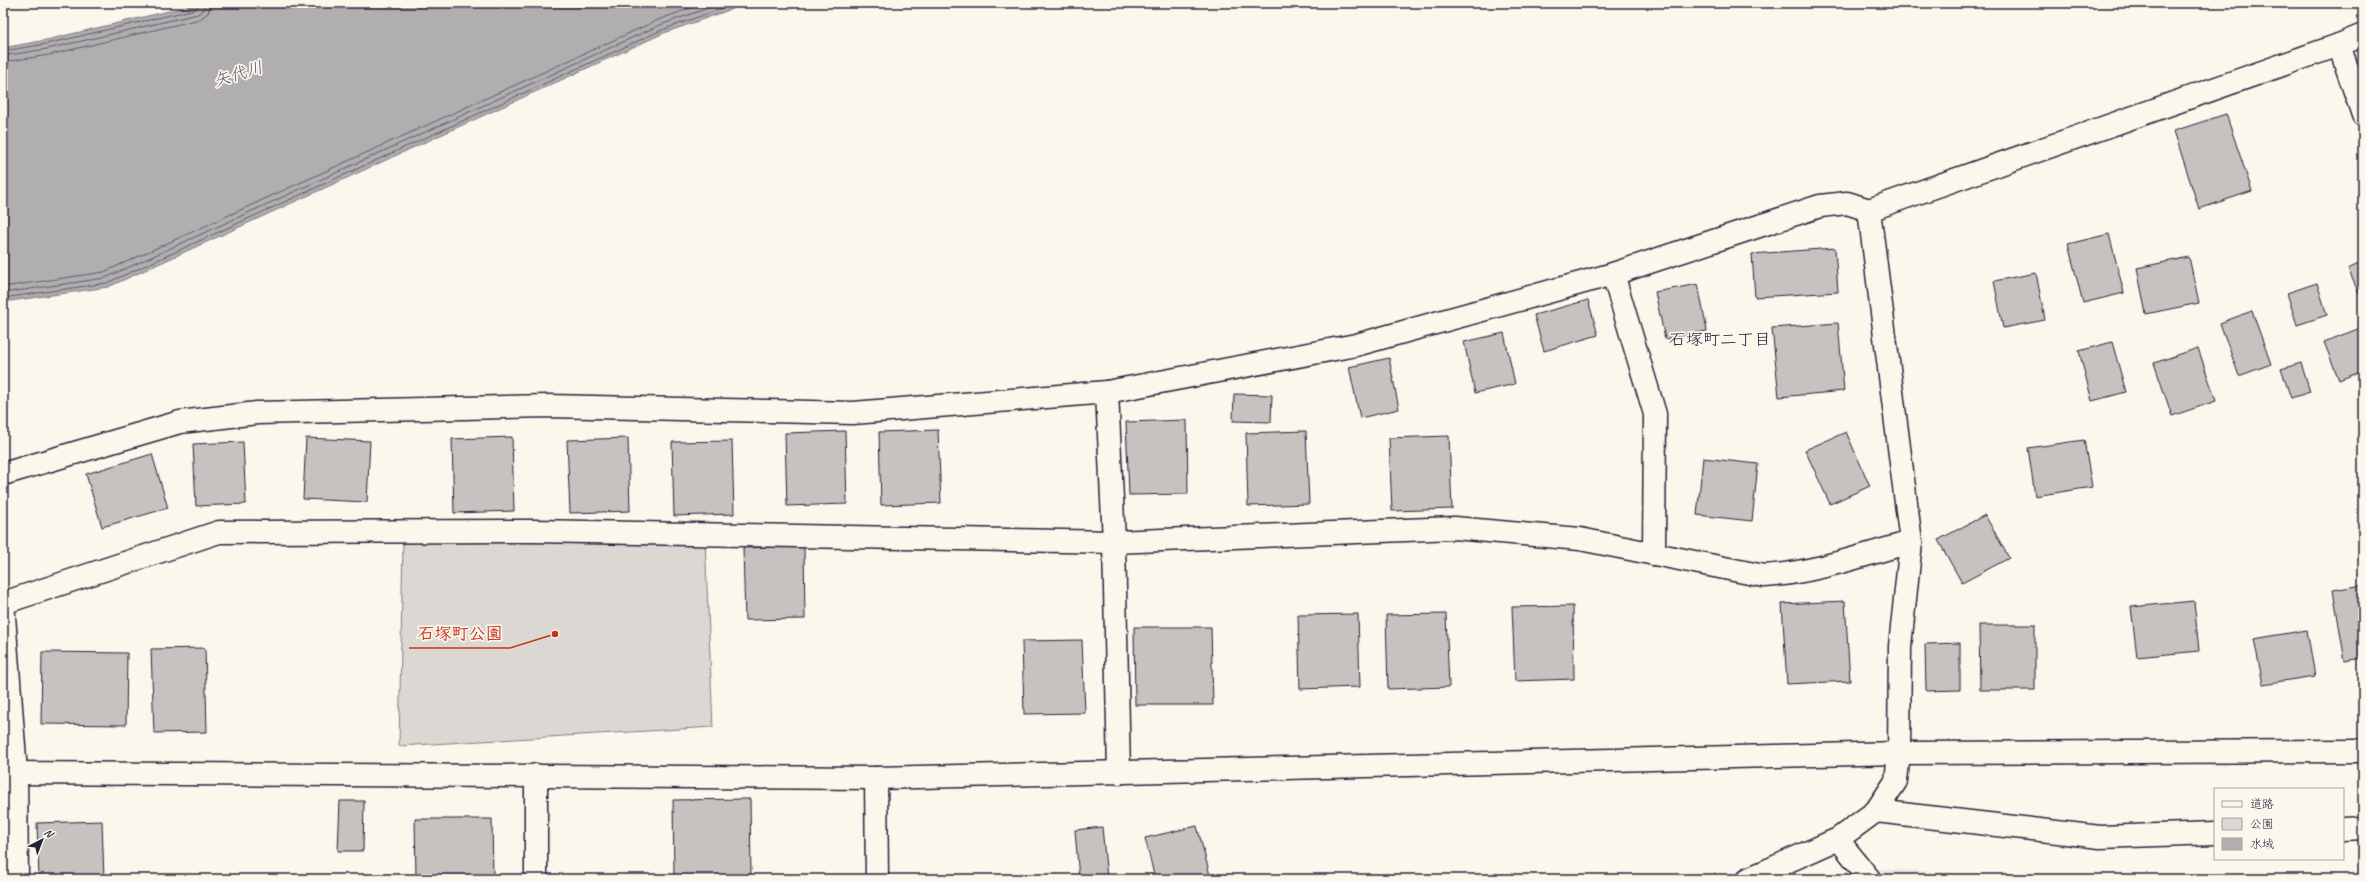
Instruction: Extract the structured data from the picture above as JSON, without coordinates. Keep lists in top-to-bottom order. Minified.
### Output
{"districts":["石塚町二丁目"],"water":["矢代川"],"places":["石塚町公園"],"legend":["道路","公園","水域"],"north":"top right"}
